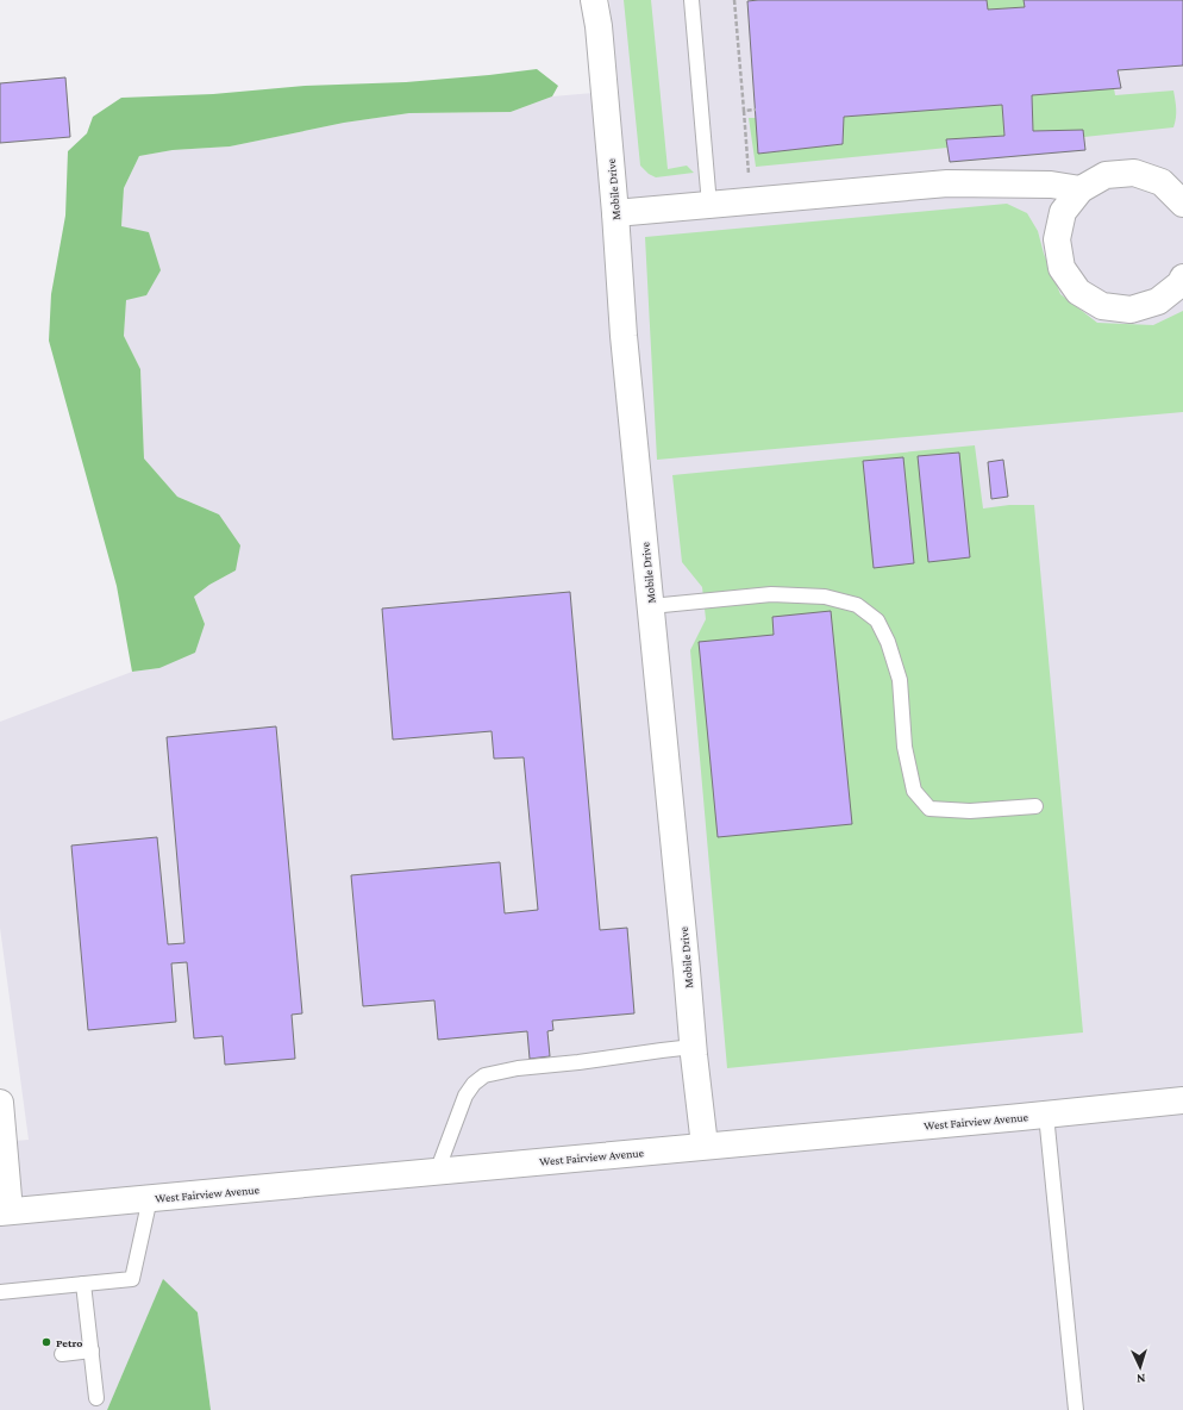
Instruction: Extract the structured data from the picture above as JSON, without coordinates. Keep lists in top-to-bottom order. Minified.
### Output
{"streets":{"street":["Mobile Drive","West Fairview Avenue"]},"crossings":[["Mobile Drive","West Fairview Avenue"]],"places":["Petro"],"north":"bottom"}
